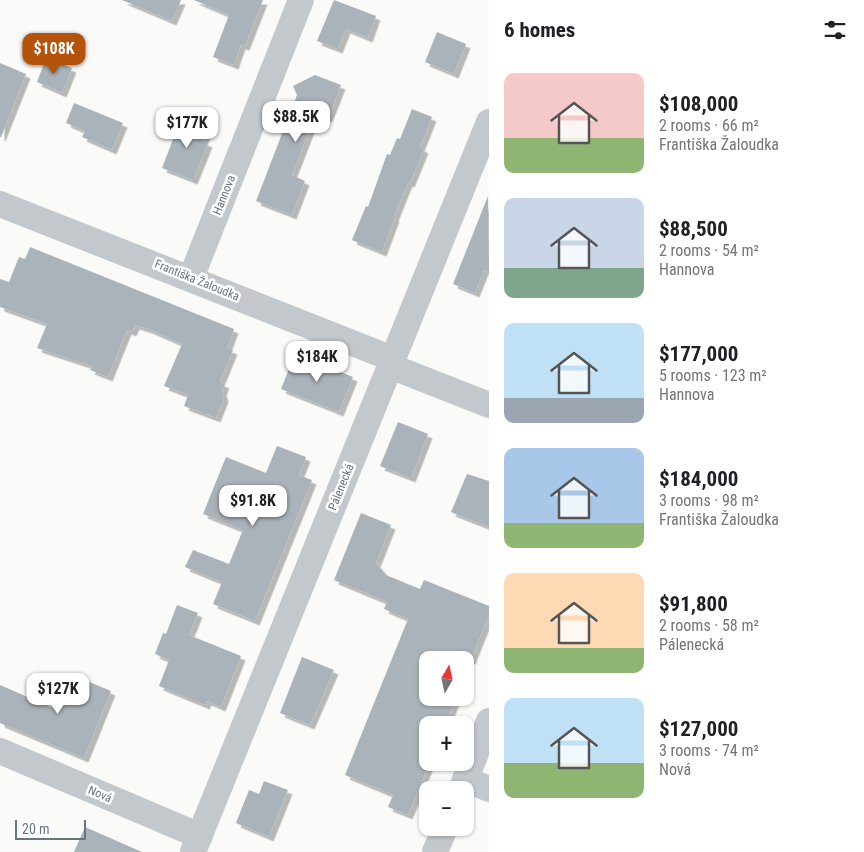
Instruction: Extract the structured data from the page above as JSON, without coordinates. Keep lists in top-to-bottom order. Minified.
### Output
{"streets":{"street":["Hannova","Františka Žaloudka","Pálenecká","Nová"]},"crossings":[["Hannova","Františka Žaloudka"],["Františka Žaloudka","Pálenecká"],["Pálenecká","Nová"]],"scale_bar":"20 m","north":"top","page":{"heading":"6 homes","price":["$108K","$88.5K","$177K","$184K","$91.8K","$127K"],"list":[{"name":"$108,000","note":"2 rooms · 66 m² · Františka Žaloudka"},{"name":"$88,500","note":"2 rooms · 54 m² · Hannova"},{"name":"$177,000","note":"5 rooms · 123 m² · Hannova"},{"name":"$184,000","note":"3 rooms · 98 m² · Františka Žaloudka"},{"name":"$91,800","note":"2 rooms · 58 m² · Pálenecká"},{"name":"$127,000","note":"3 rooms · 74 m² · Nová"}],"map_buttons":["+","−"],"scale":"20 m"}}
